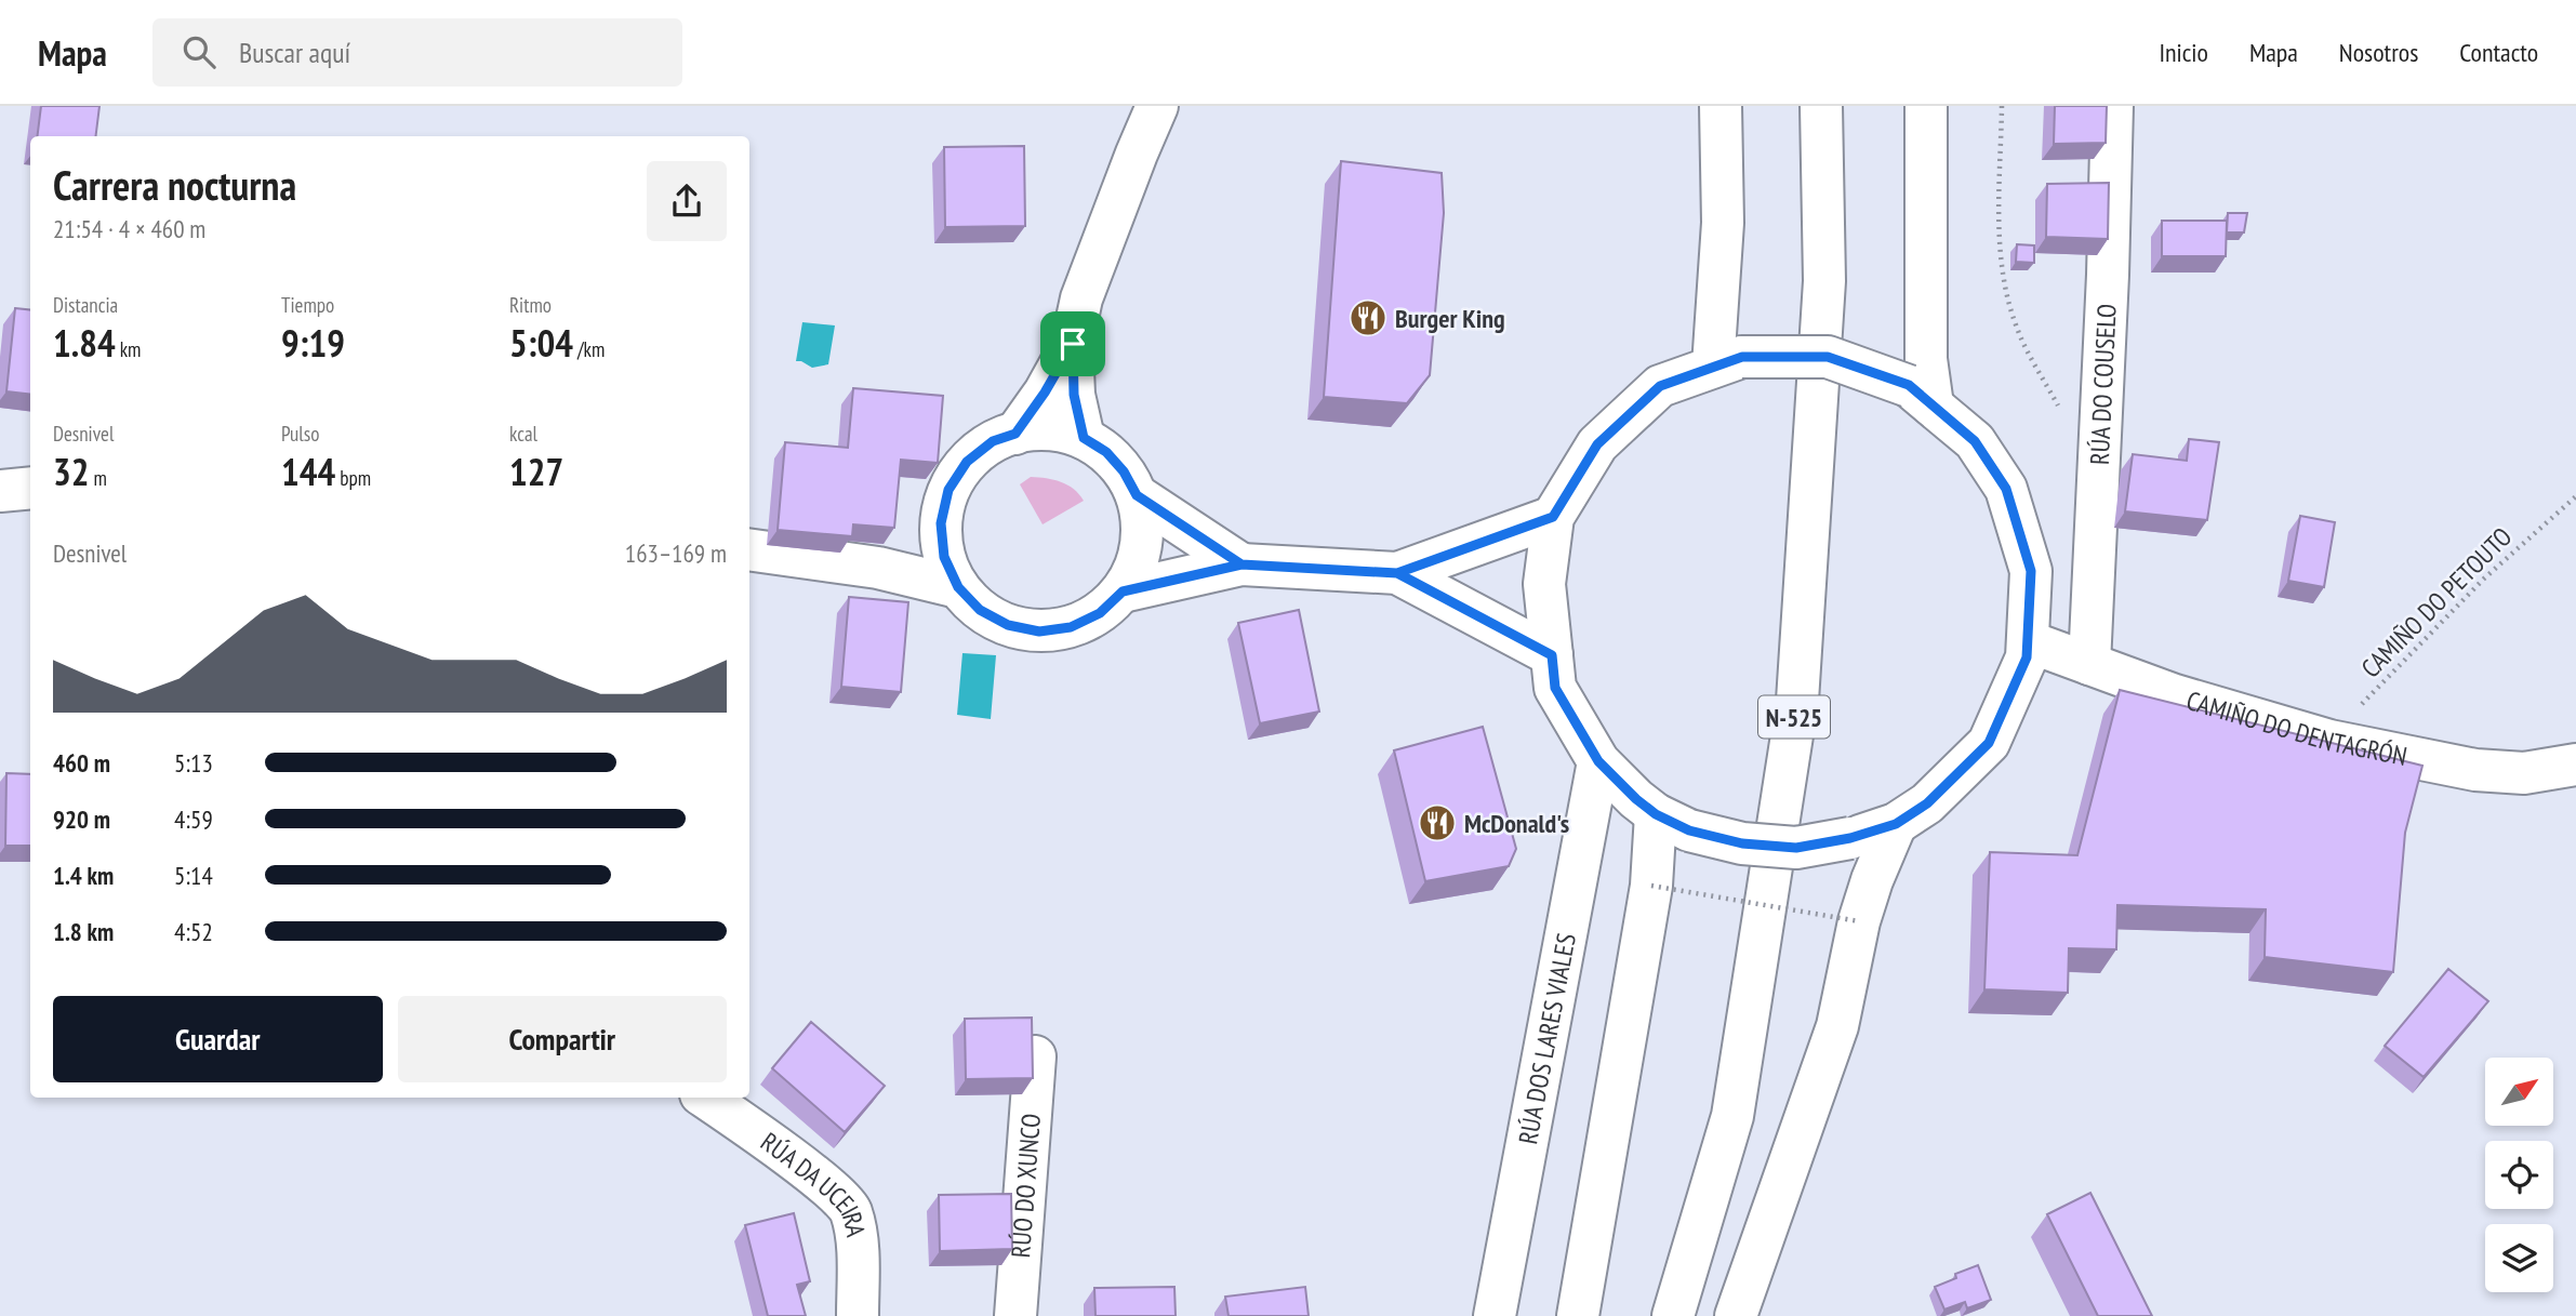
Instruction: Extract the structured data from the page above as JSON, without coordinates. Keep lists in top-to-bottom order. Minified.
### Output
{"streets":{"main road":["RÚA DO COUSELO","N-525","CAMIÑO DO DENTAGRÓN","RÚA DOS LARES VIALES","RÚO DO XUNCO","RÚA DA UCEIRA"],"path":["CAMIÑO DO PETOUTO"]},"crossings":[["RÚA DO COUSELO","CAMIÑO DO DENTAGRÓN"],["CAMIÑO DO PETOUTO","CAMIÑO DO DENTAGRÓN"]],"places":{"restaurant":["Burger King","McDonald's"]},"north":"top right","page":{"header":"Mapa","search":"Buscar aquí","nav":["Inicio","Mapa","Nosotros","Contacto"],"heading":["Carrera nocturna","21:54 · 4 × 460 m"],"stats":[["Distancia","1.84 km"],["Tiempo","9:19"],["Ritmo","5:04 /km"],["Desnivel","32 m"],["Pulso","144 bpm"],["kcal","127"]],"chart":["Desnivel","163–169 m"],"list":[{"name":"460 m","note":"5:13"},{"name":"920 m","note":"4:59"},{"name":"1.4 km","note":"5:14"},{"name":"1.8 km","note":"4:52"}],"buttons":["Guardar","Compartir"]}}
